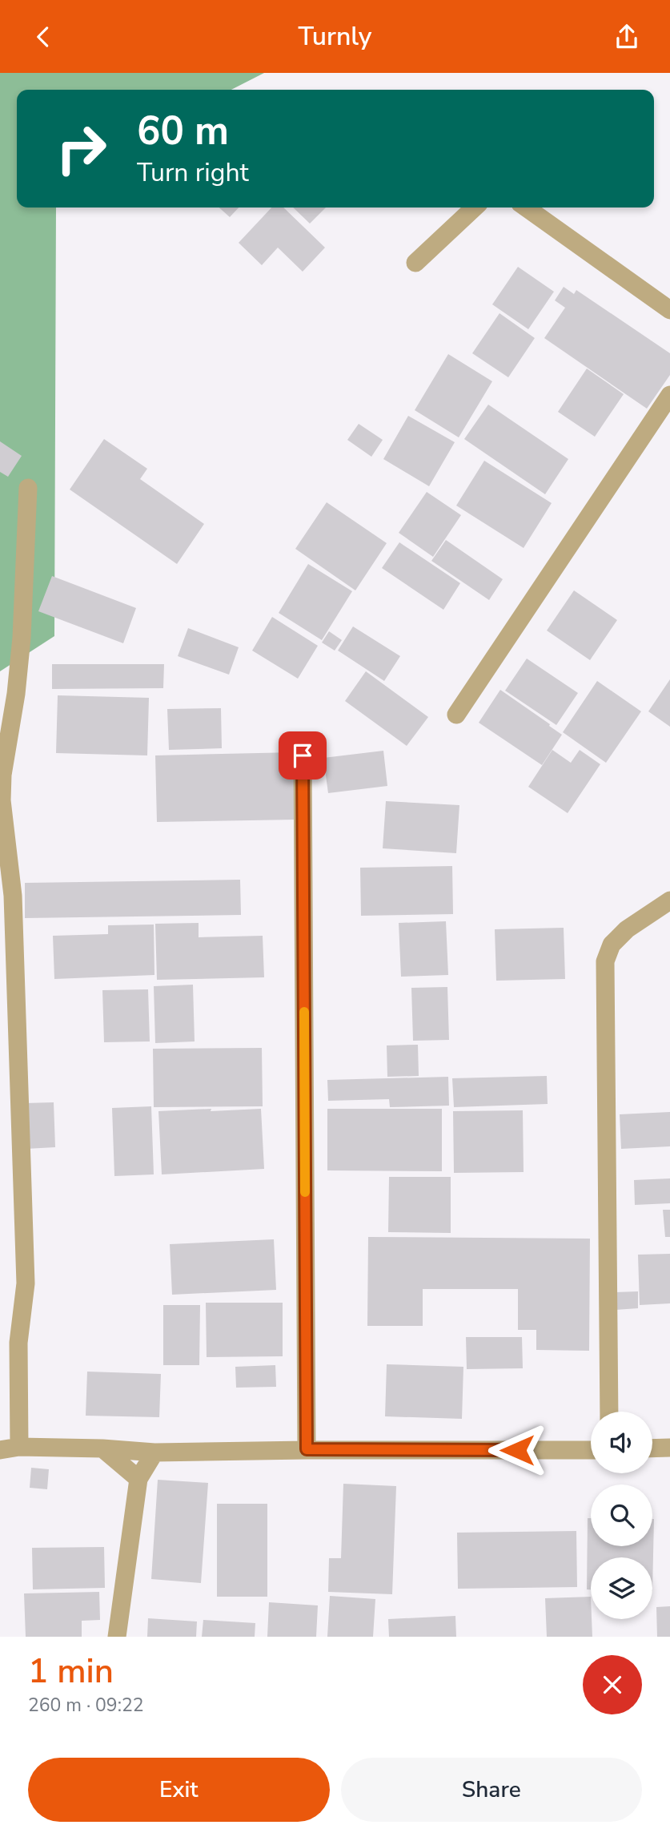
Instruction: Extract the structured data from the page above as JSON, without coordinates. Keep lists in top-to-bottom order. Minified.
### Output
{"page":{"header":"Turnly","turn":["60 m","Turn right"],"heading":["1 min","260 m · 09:22"],"buttons":["Exit","Share"]}}
